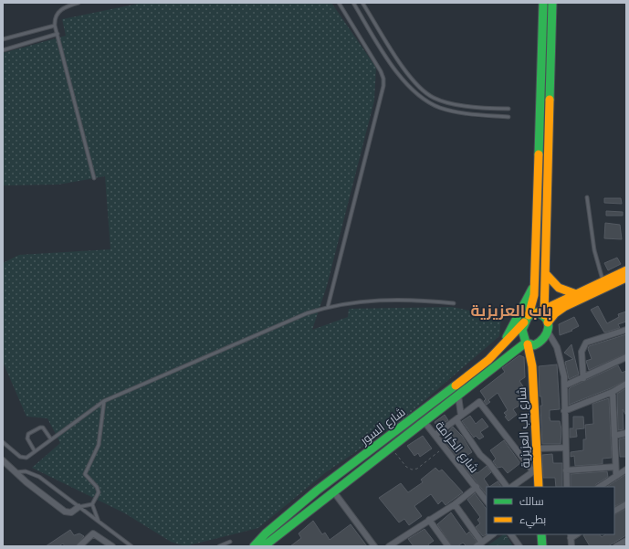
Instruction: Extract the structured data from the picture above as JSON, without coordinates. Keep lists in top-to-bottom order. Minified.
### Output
{"streets":{"main road":["شارع السور","شارع باب العزيزية"],"street":["شارع الكرامة"]},"crossings":[["شارع السور","شارع باب العزيزية"],["شارع السور","شارع الكرامة"]],"districts":["باب العزيزية"],"legend":["سالك","بطيء"]}
